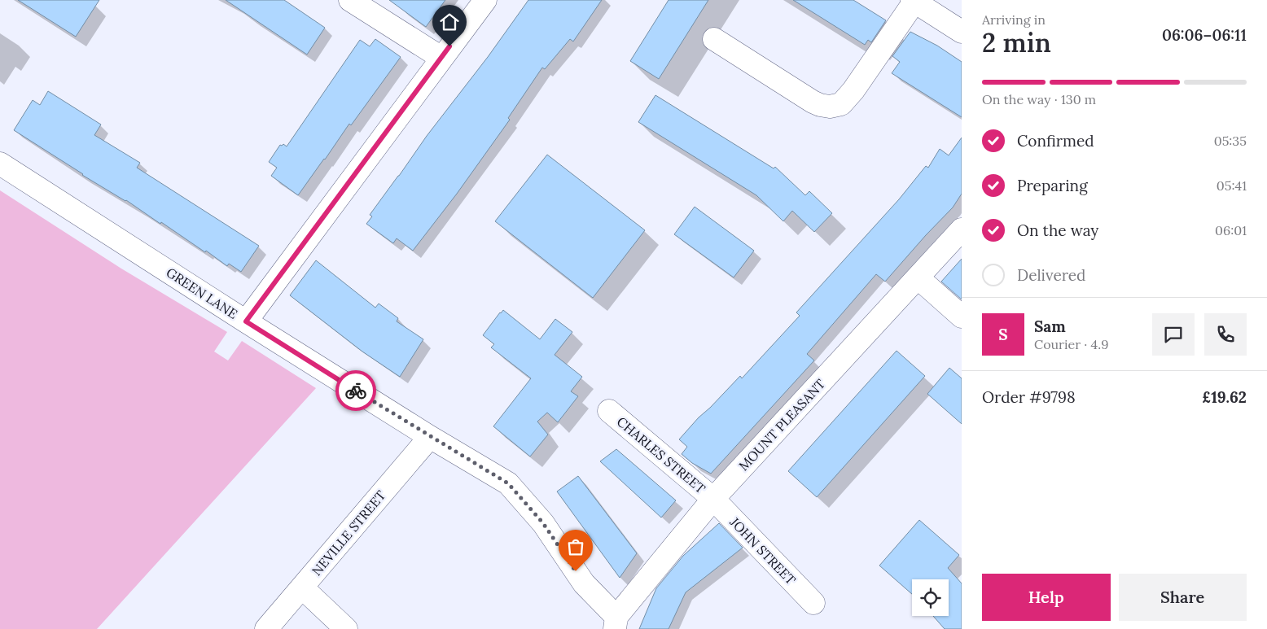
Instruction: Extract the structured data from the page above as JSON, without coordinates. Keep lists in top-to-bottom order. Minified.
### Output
{"streets":{"street":["GREEN LANE","MOUNT PLEASANT","CHARLES STREET","NEVILLE STREET","JOHN STREET"]},"crossings":[["GREEN LANE","MOUNT PLEASANT"],["GREEN LANE","NEVILLE STREET"],["MOUNT PLEASANT","CHARLES STREET"],["MOUNT PLEASANT","JOHN STREET"],["CHARLES STREET","JOHN STREET"]],"page":{"heading":["2 min","Arriving in","06:06–06:11"],"panel":["Sam","Courier · 4.9","Order #9798","£19.62"],"bar":"On the way · 130 m","list":[["Confirmed","05:35"],["Preparing","05:41"],["On the way","06:01"],"Delivered"],"round":"S","buttons":["Help","Share"]}}
